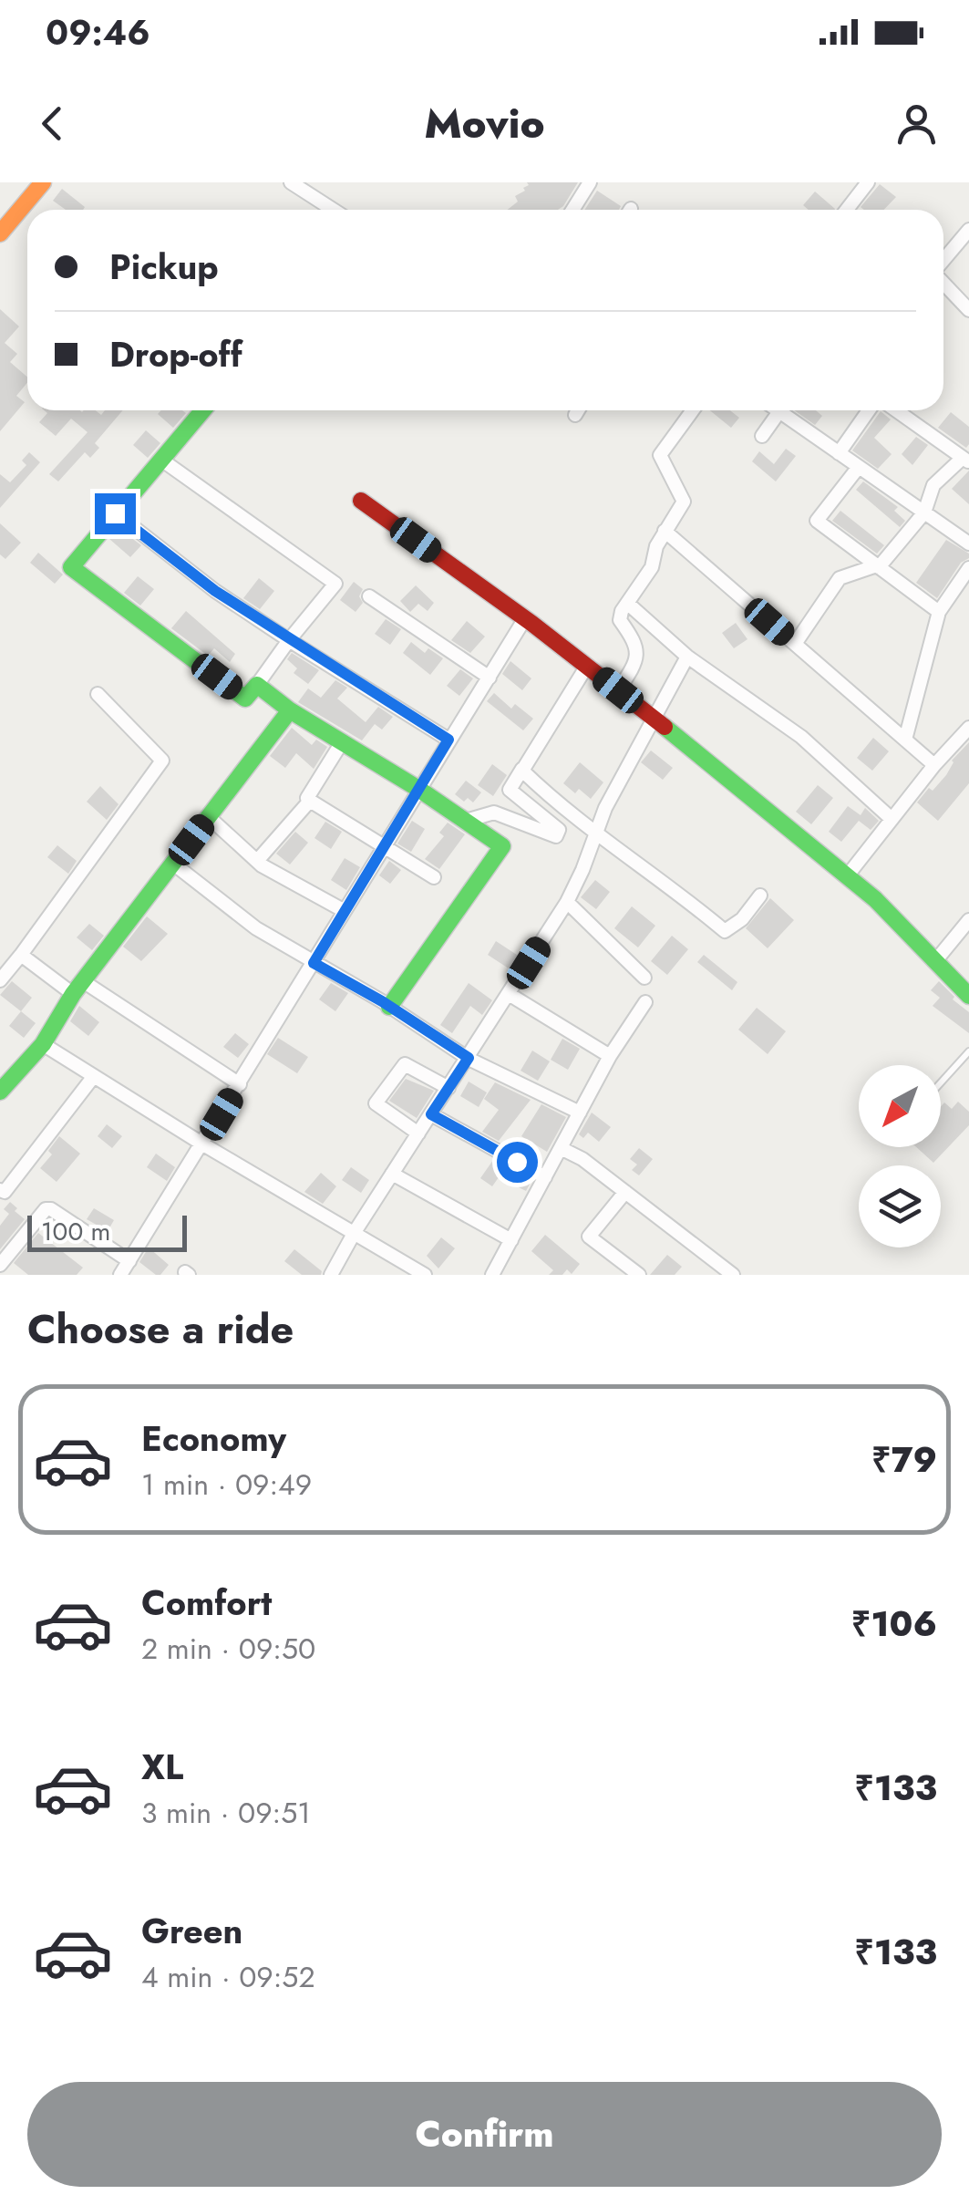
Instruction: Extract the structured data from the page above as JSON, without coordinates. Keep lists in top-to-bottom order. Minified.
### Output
{"scale_bar":"100 m","north":"bottom left","page":{"status":"09:46","header":"Movio","banner":["Pickup","Drop-off"],"scale":"100 m","heading":"Choose a ride","list":[{"name":"Economy","note":"1 min · 09:49","value":"₹79"},{"name":"Comfort","note":"2 min · 09:50","value":"₹106"},{"name":"XL","note":"3 min · 09:51","value":"₹133"},{"name":"Green","note":"4 min · 09:52","value":"₹133"}],"buttons":"Confirm"}}
